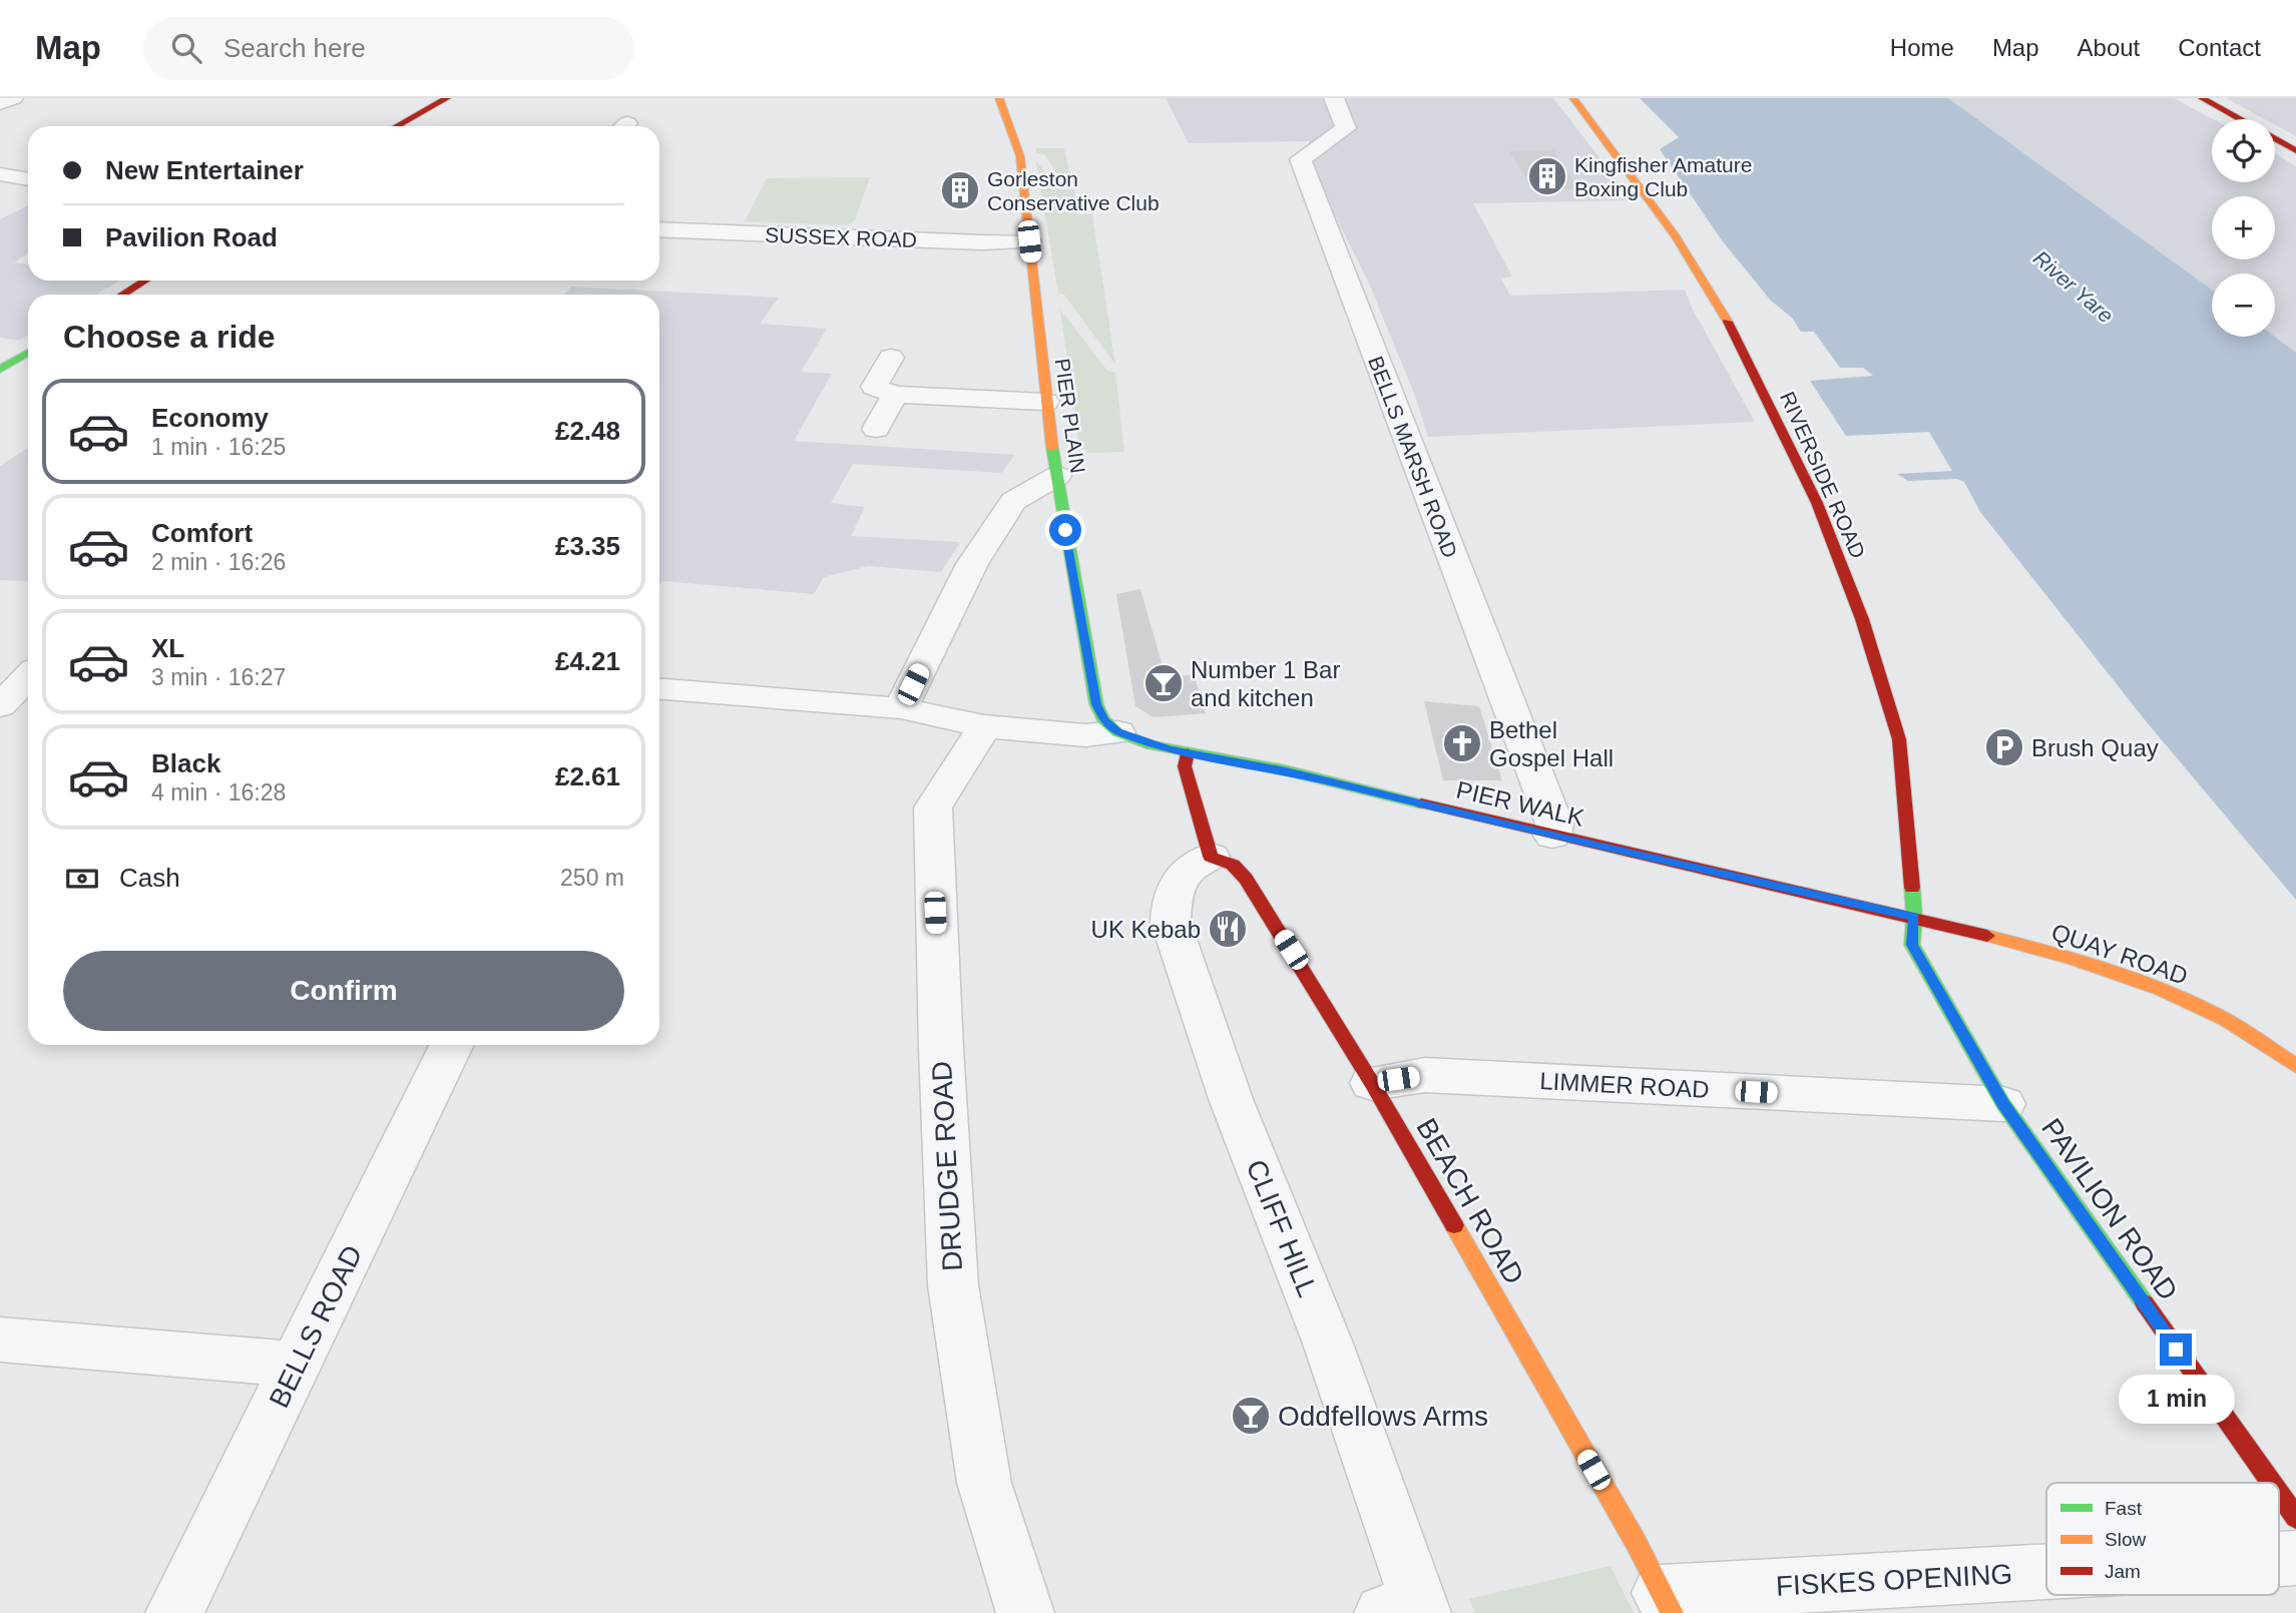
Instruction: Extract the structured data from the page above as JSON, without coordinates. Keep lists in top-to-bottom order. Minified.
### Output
{"streets":{"street":["SUSSEX ROAD","PIER PLAIN","BELLS MARSH ROAD","RIVERSIDE ROAD","PIER WALK","QUAY ROAD","LIMMER ROAD","DRUDGE ROAD","BEACH ROAD","PAVILION ROAD","CLIFF HILL","BELLS ROAD","FISKES OPENING"]},"crossings":[["SUSSEX ROAD","PIER PLAIN"],["PIER PLAIN","PIER WALK"],["BELLS MARSH ROAD","PIER WALK"],["RIVERSIDE ROAD","PIER WALK"],["RIVERSIDE ROAD","QUAY ROAD"],["RIVERSIDE ROAD","PAVILION ROAD"],["PIER WALK","QUAY ROAD"],["PIER WALK","PAVILION ROAD"],["QUAY ROAD","PAVILION ROAD"],["LIMMER ROAD","BEACH ROAD"],["LIMMER ROAD","PAVILION ROAD"],["BEACH ROAD","CLIFF HILL"],["BEACH ROAD","FISKES OPENING"]],"water":["River Yare"],"places":{"building":["Kingfisher Amature Boxing Club","Gorleston Conservative Club"],"bar":["Number 1 Bar and kitchen","Oddfellows Arms"],"church":["Bethel Gospel Hall"],"parking":["Brush Quay"],"restaurant":["UK Kebab"]},"legend":["Fast","Slow","Jam"],"page":{"header":"Map","search":"Search here","nav":["Home","Map","About","Contact"],"map_buttons":["+","−"],"banner":["New Entertainer","Pavilion Road"],"heading":"Choose a ride","list":[{"name":"Economy","note":"1 min · 16:25","value":"£2.48"},{"name":"Comfort","note":"2 min · 16:26","value":"£3.35"},{"name":"XL","note":"3 min · 16:27","value":"£4.21"},{"name":"Black","note":"4 min · 16:28","value":"£2.61"}],"pay":["Cash","250 m"],"buttons":"Confirm","bubble":"1 min"}}
